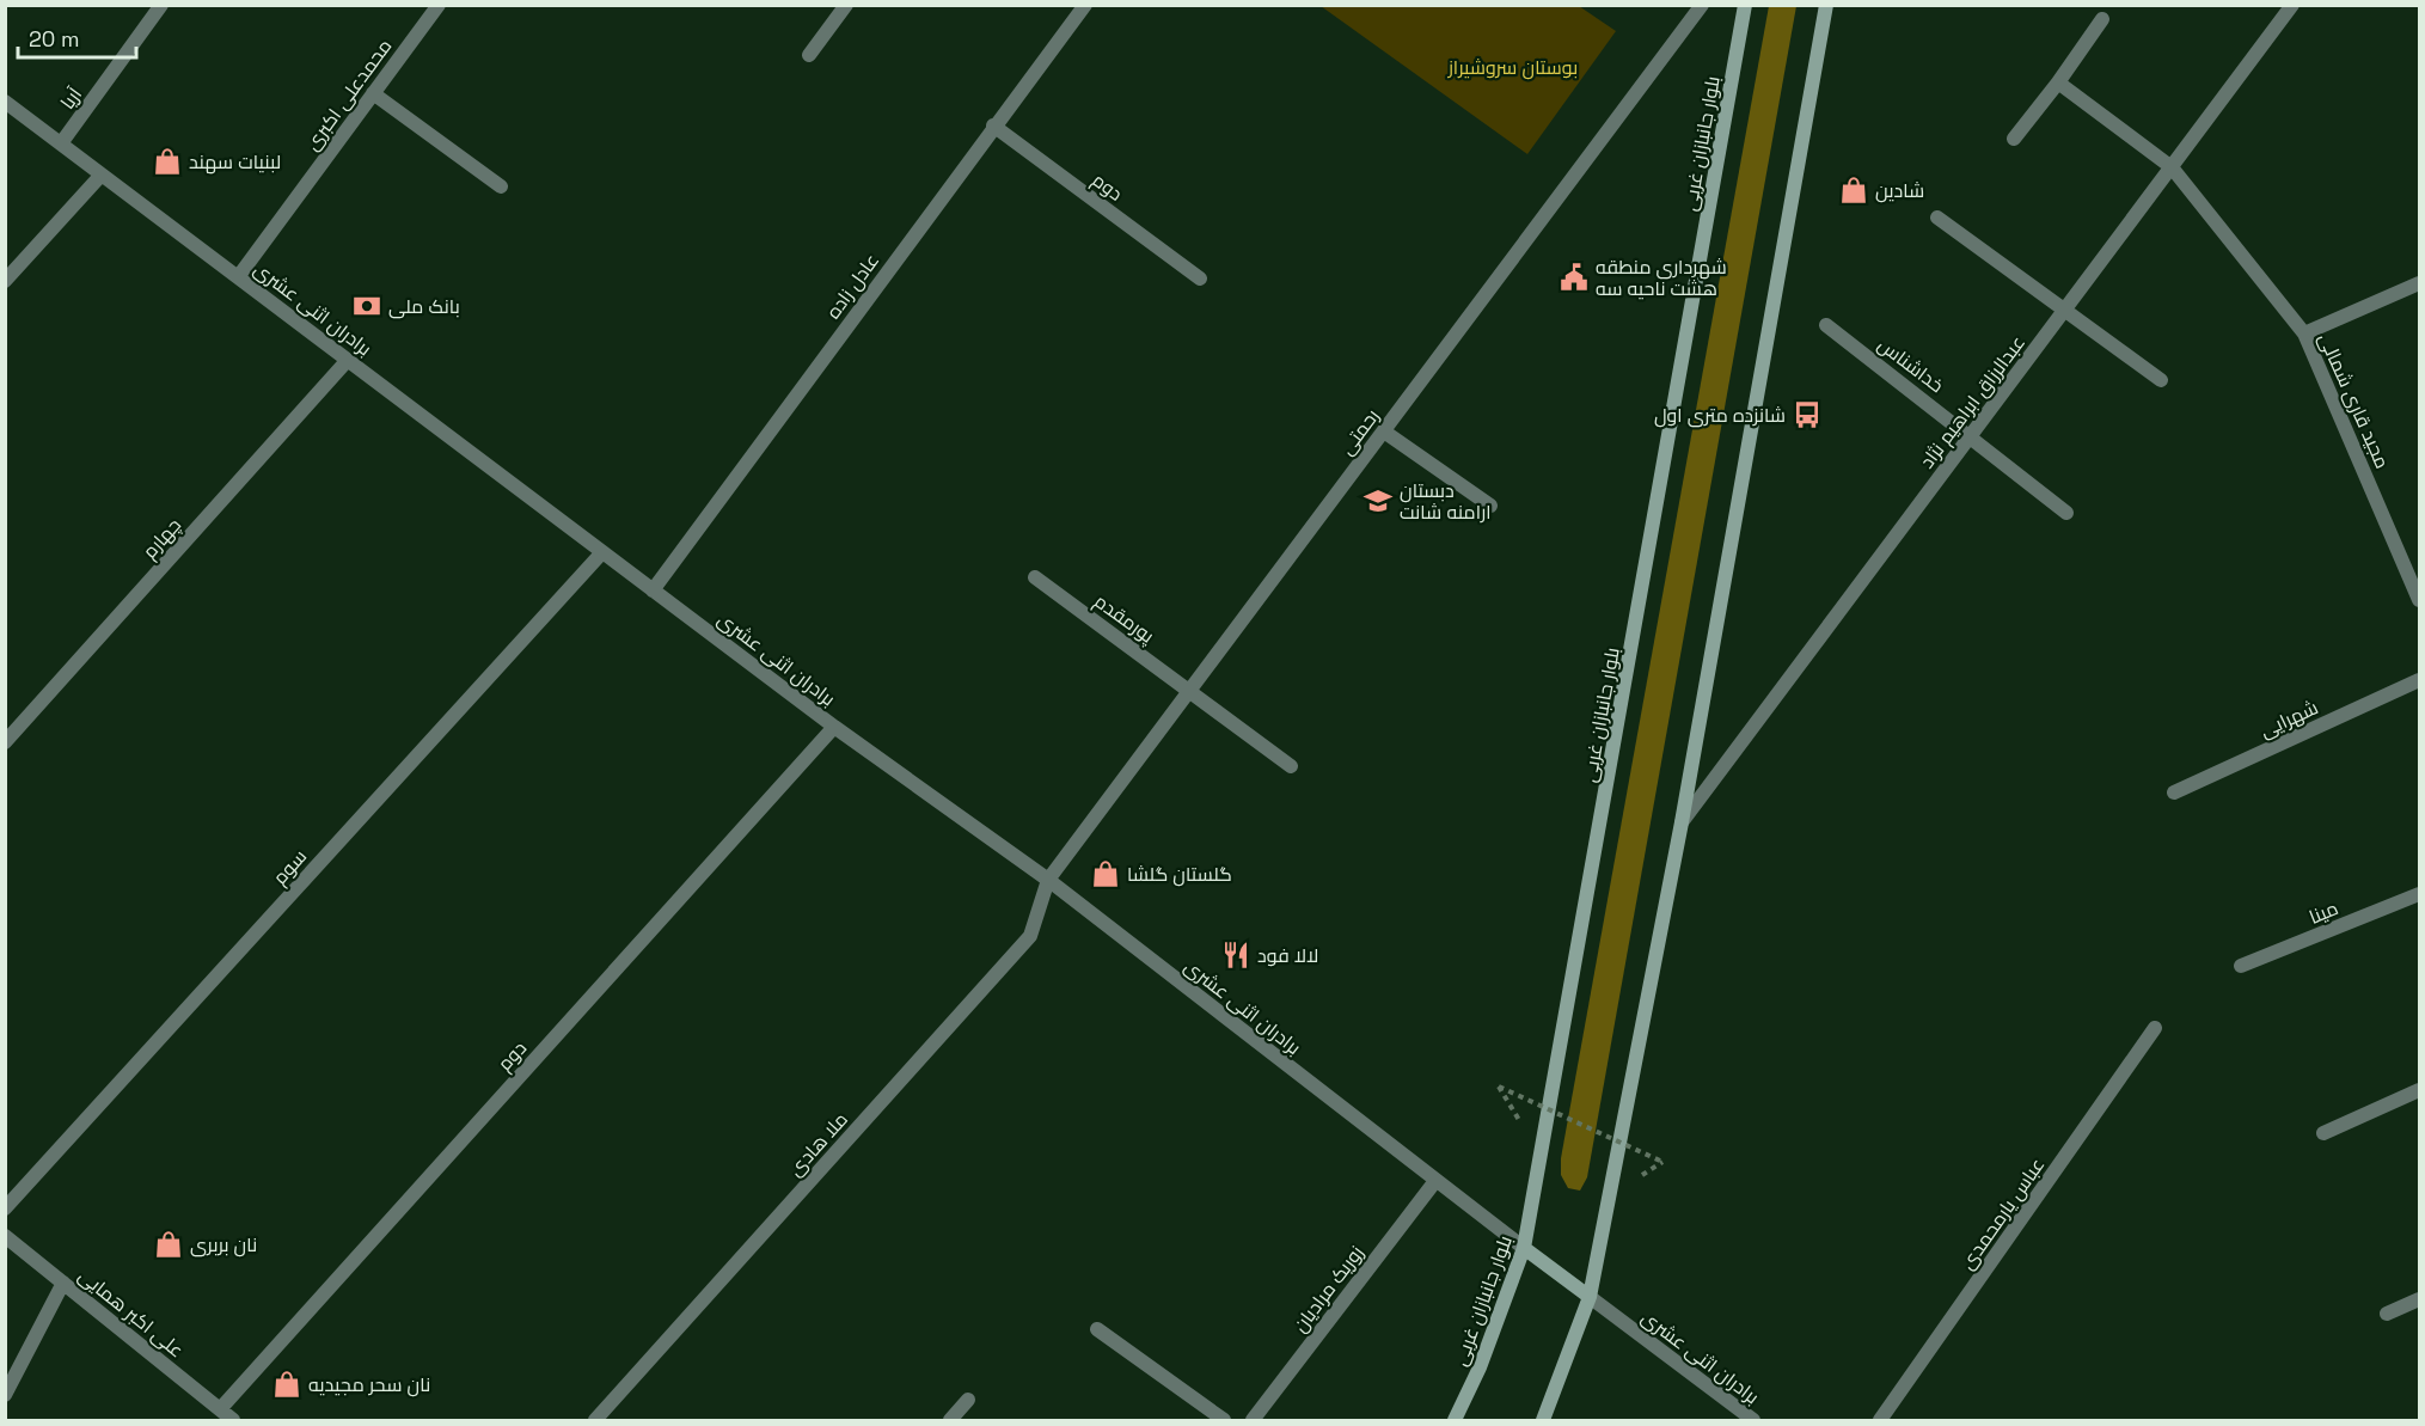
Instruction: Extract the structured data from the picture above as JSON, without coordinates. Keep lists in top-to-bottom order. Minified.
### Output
{"streets":{"main road":["بلوار جانبازان غربی"],"street":["محمدعلی اکبری","آریا","دوم","عادل زاده","برادران اثنی عشری","خداشناس","مجید قاری شمالی","عبدالرزاق ابراهیم نژاد","رحمتی","چهارم","پورمقدم","شهرایی","سوم","مینا","ملا هادی","عباس یارمحمدی","زوریک مرادیان","علی اکبر همایی"]},"crossings":[["محمدعلی اکبری","برادران اثنی عشری"],["آریا","برادران اثنی عشری"],["بلوار جانبازان غربی","برادران اثنی عشری"],["دوم","عادل زاده"],["دوم","برادران اثنی عشری"],["دوم","علی اکبر همایی"],["عادل زاده","برادران اثنی عشری"],["برادران اثنی عشری","رحمتی"],["برادران اثنی عشری","چهارم"],["برادران اثنی عشری","سوم"],["برادران اثنی عشری","ملا هادی"],["برادران اثنی عشری","زوریک مرادیان"],["خداشناس","عبدالرزاق ابراهیم نژاد"],["مجید قاری شمالی","عبدالرزاق ابراهیم نژاد"],["رحمتی","پورمقدم"],["رحمتی","ملا هادی"]],"parks":["بوستان سروشیراز"],"places":{"shop":["لبنیات سهند","شادین","گلستان گلشا","نان بربرى","نان سحر مجیدیه"],"public building":["شهرداری منطقه هشت ناحیه سه"],"bank":["بانک ملی"],"bus stop":["شانزده متری اول"],"school or university":["دبستان ارامنه شانت"],"restaurant":["لالا فود"]},"scale_bar":"20 m"}
